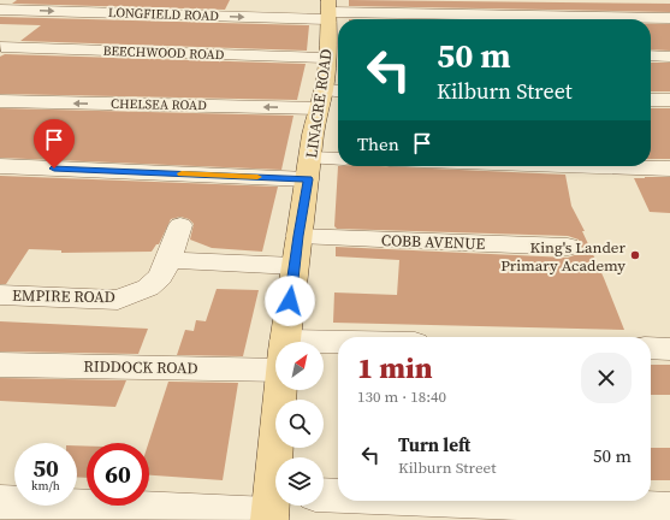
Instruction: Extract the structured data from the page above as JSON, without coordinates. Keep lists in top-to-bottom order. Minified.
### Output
{"streets":{"main road":["LINACRE ROAD"],"street":["LONGFIELD ROAD","BEECHWOOD ROAD","CHELSEA ROAD","COBB AVENUE","EMPIRE ROAD","RIDDOCK ROAD"]},"crossings":[["LONGFIELD ROAD","LINACRE ROAD"],["BEECHWOOD ROAD","LINACRE ROAD"],["LINACRE ROAD","CHELSEA ROAD"],["LINACRE ROAD","COBB AVENUE"]],"places":["King's Lander Primary Academy"],"north":"top right","page":{"turn":["50 m","Kilburn Street"],"then":"Then","heading":["1 min","130 m · 18:40"],"list":[{"name":"Turn left","note":"Kilburn Street","value":"50 m"}],"speed":"50 km/h","limit":"60"}}
